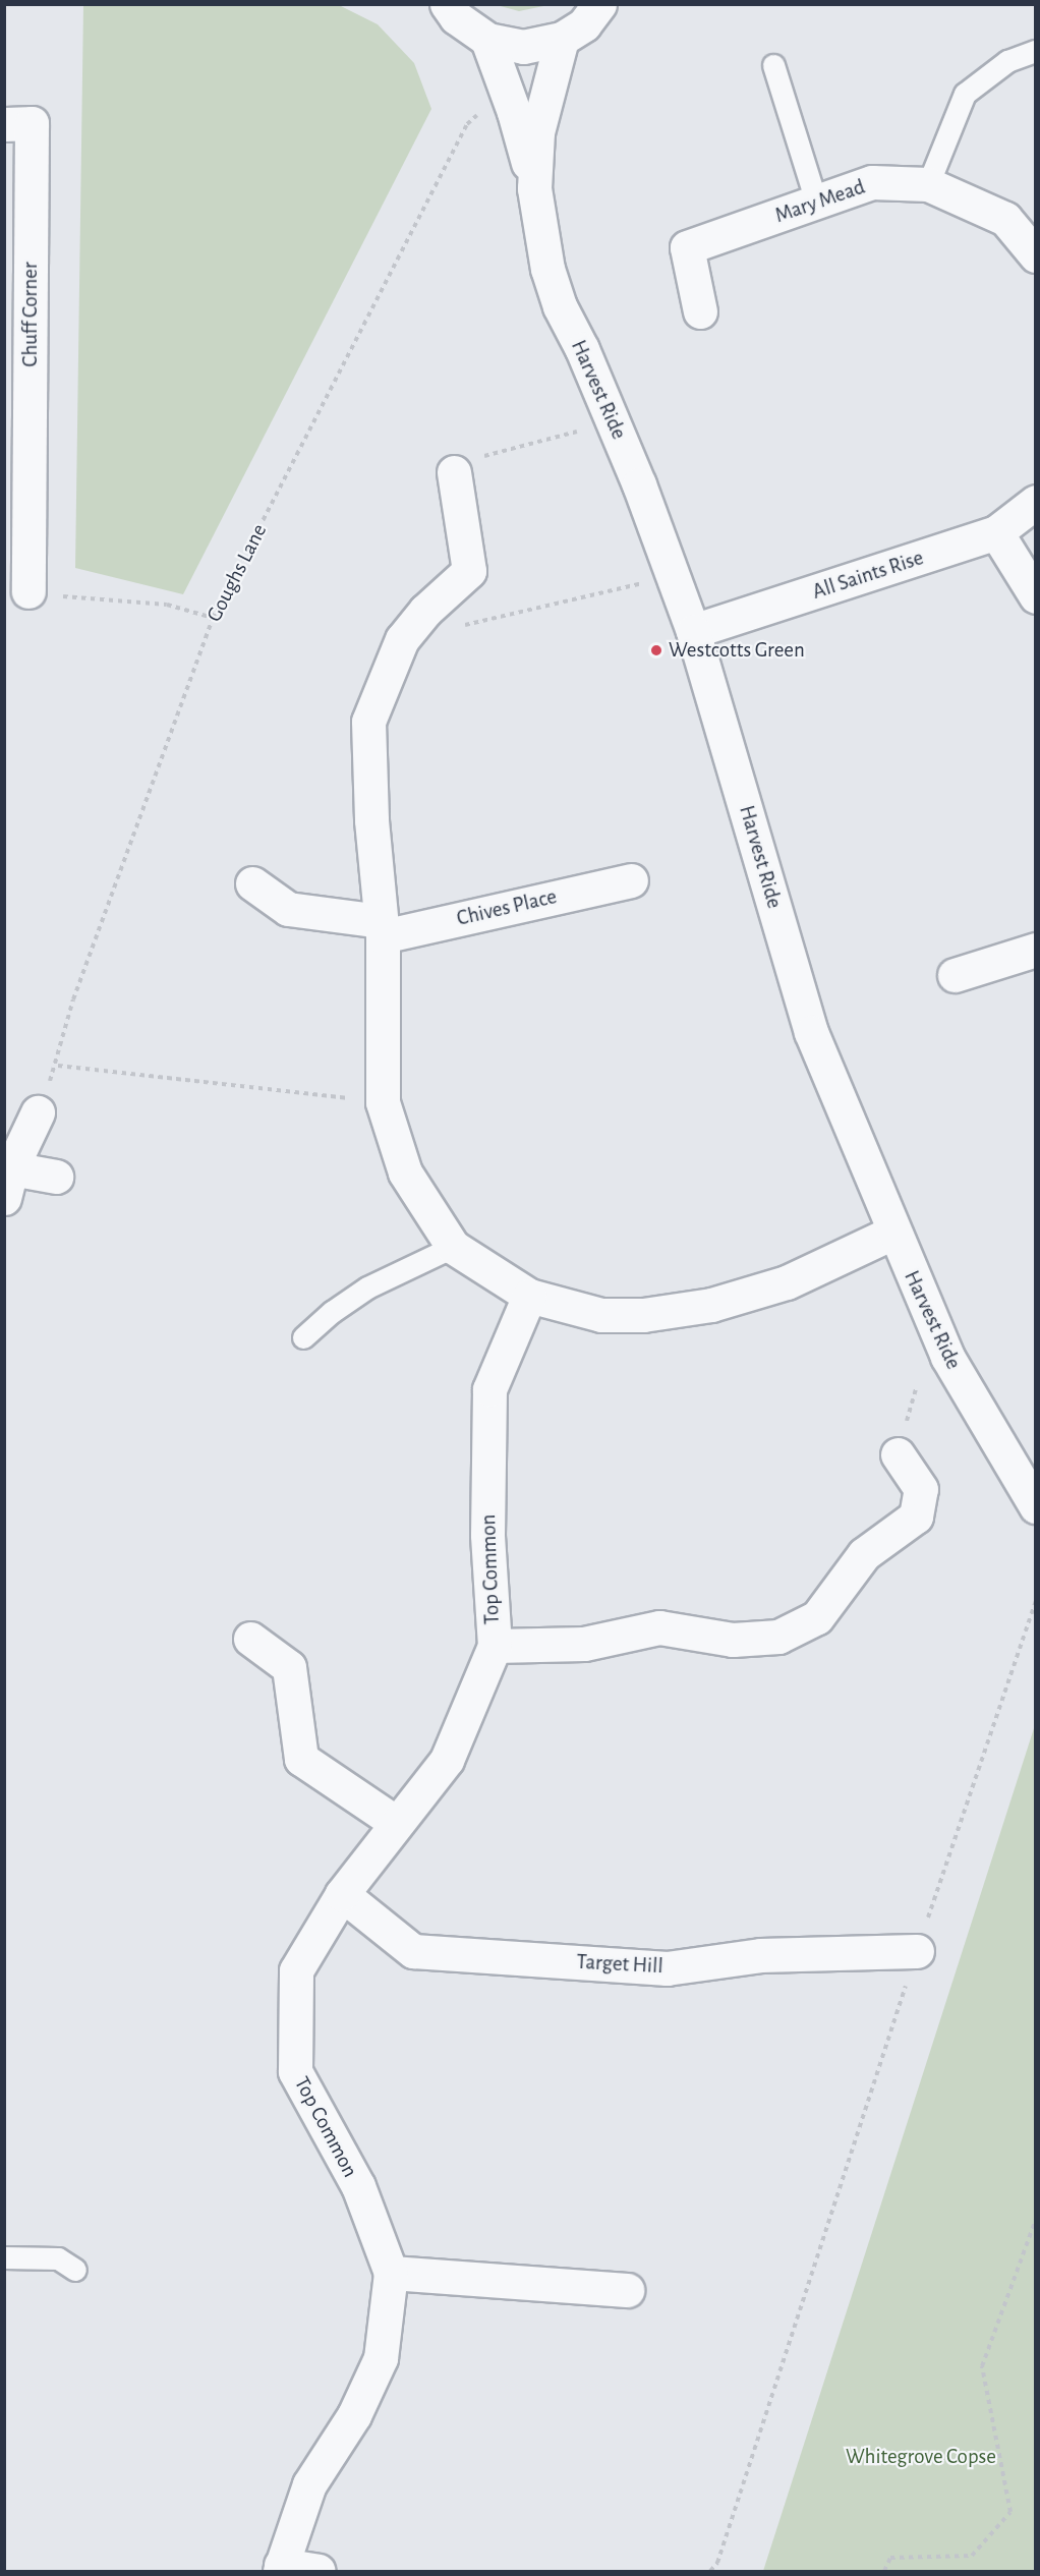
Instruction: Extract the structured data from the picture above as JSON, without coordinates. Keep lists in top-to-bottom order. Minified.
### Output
{"streets":{"street":["Mary Mead","Chuff Corner","Harvest Ride","All Saints Rise","Chives Place","Top Common","Target Hill"],"path":["Goughs Lane"]},"crossings":[["Harvest Ride","All Saints Rise"],["Top Common","Target Hill"]],"parks":["Whitegrove Copse"],"places":["Westcotts Green"]}
